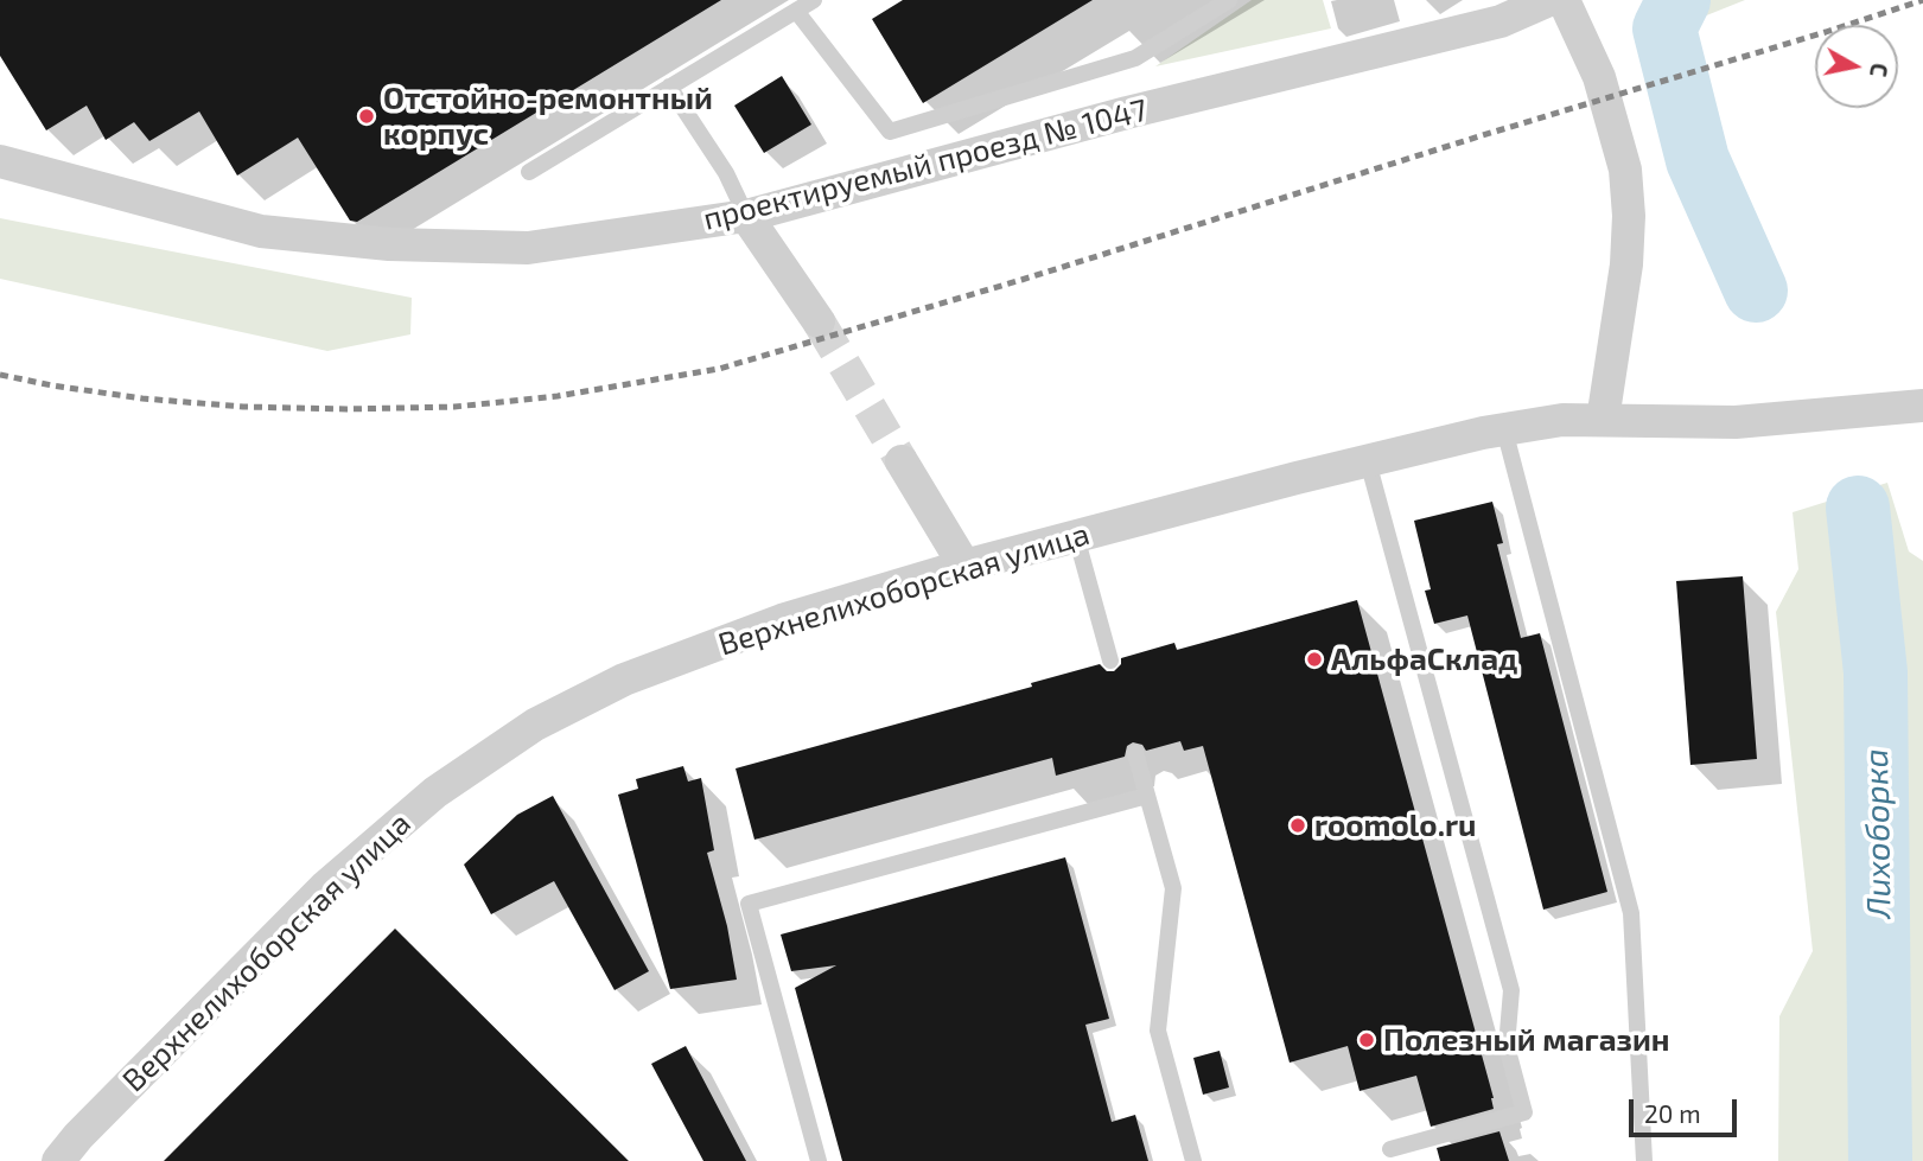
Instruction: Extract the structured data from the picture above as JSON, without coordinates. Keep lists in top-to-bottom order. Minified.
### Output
{"streets":{"street":["проектируемый проезд № 1047","Верхнелихоборская улица"]},"water":["Лихоборка"],"places":["Отстойно-ремонтный корпус","АльфаСклад","roomolo.ru","Полезный магазин"],"scale_bar":"20 m","north":"right"}
